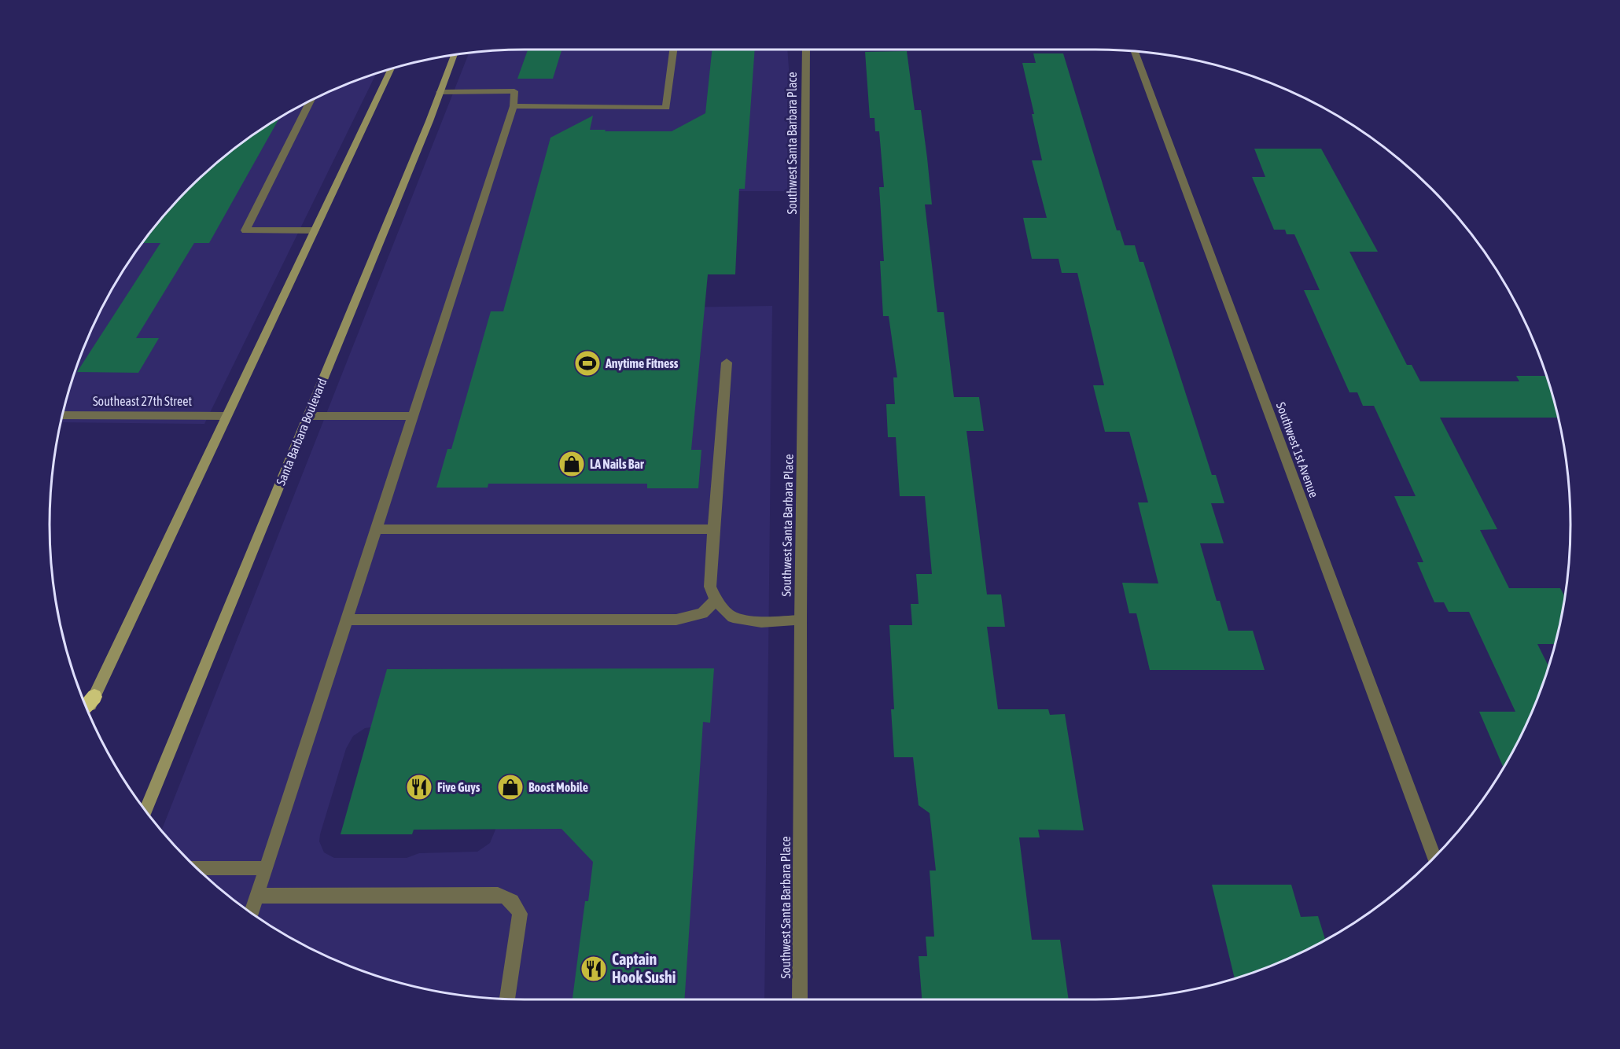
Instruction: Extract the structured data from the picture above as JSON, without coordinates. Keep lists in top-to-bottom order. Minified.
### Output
{"streets":{"main road":["Santa Barbara Boulevard"],"street":["Southwest Santa Barbara Place","Southeast 27th Street","Southwest 1st Avenue"]},"places":{"sports":["Anytime Fitness"],"shop":["LA Nails Bar","Boost Mobile"],"restaurant":["Five Guys","Captain Hook Sushi"]}}
